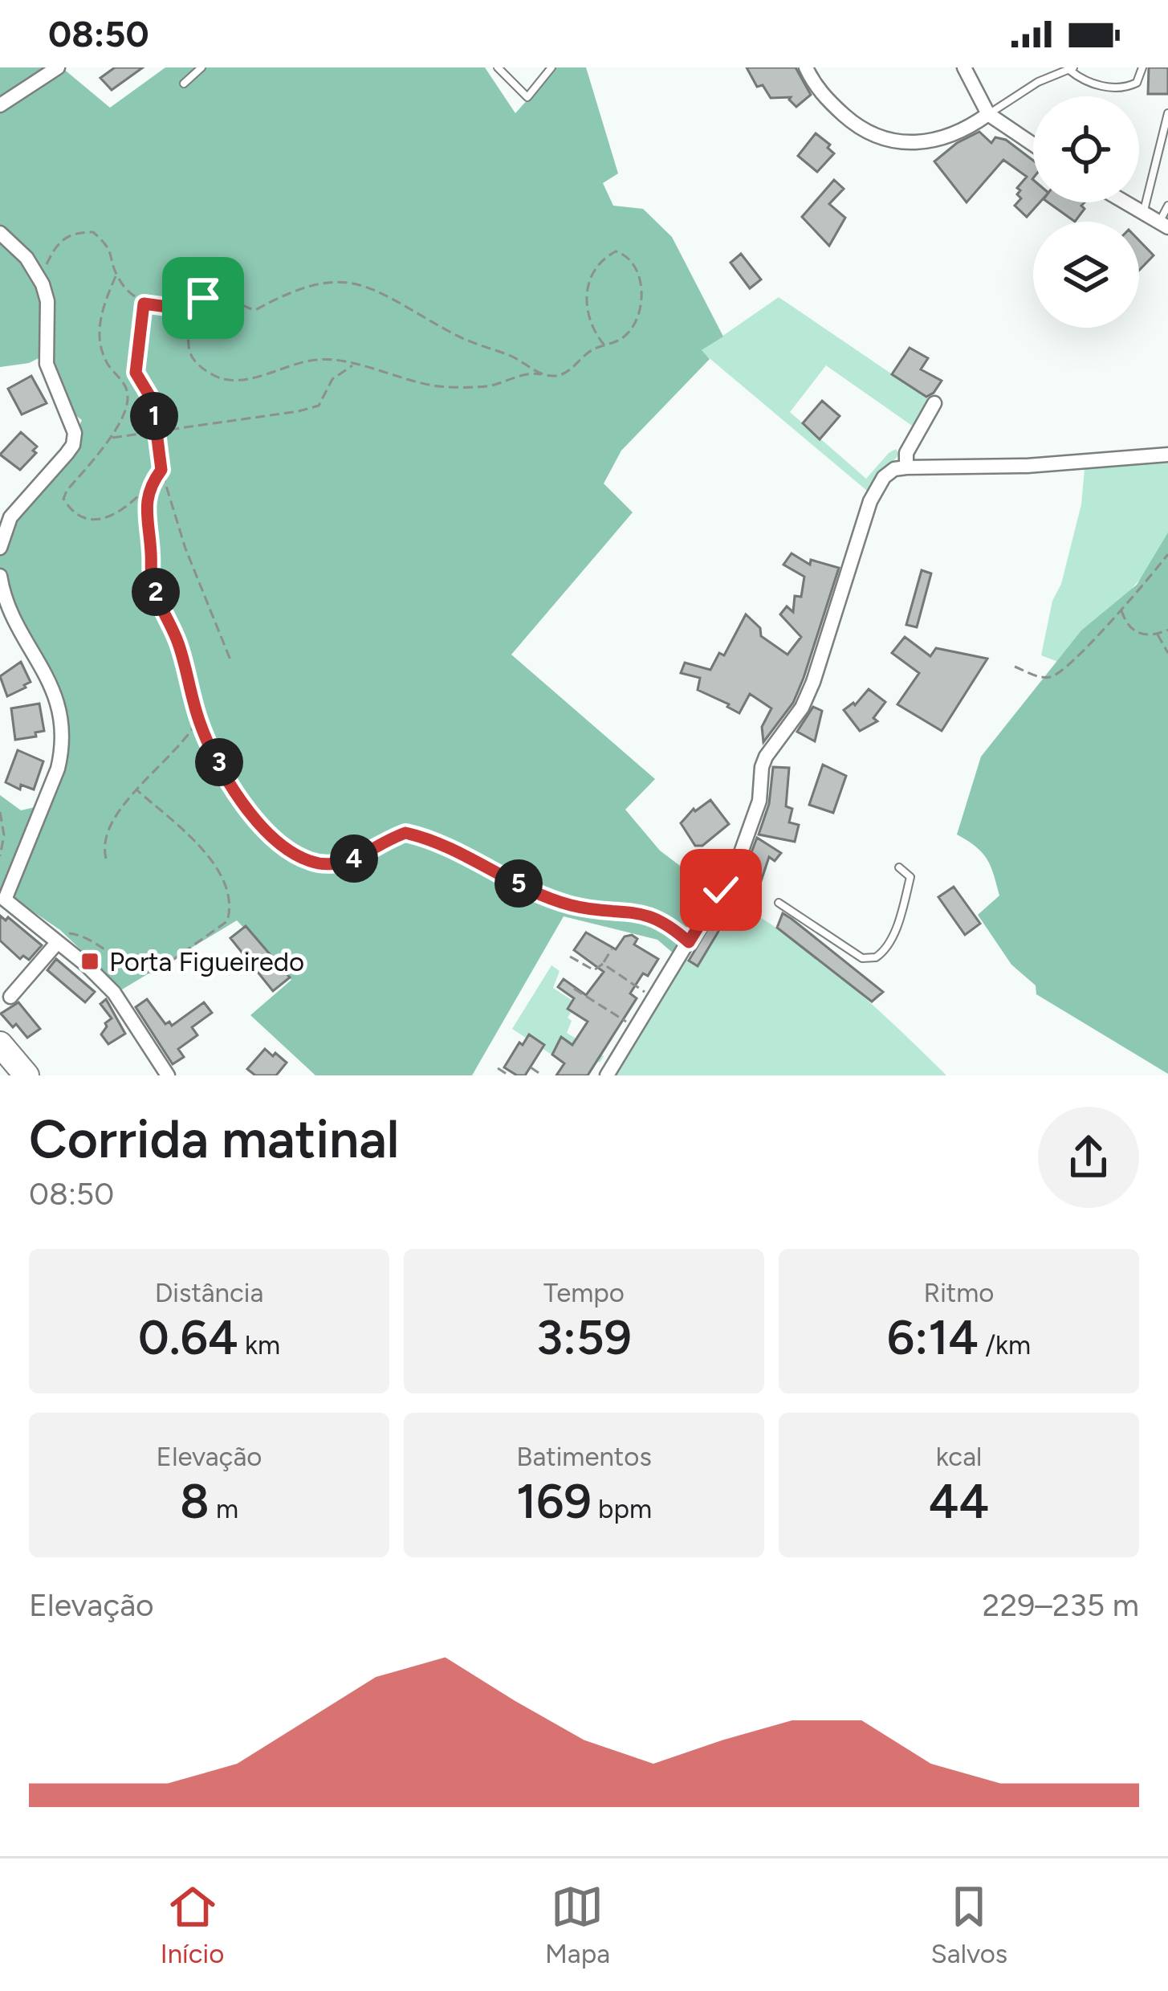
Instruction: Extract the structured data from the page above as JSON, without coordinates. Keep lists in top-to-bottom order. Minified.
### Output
{"places":{"transit":["Porta Figueiredo"]},"page":{"status":"08:50","pins":["1","2","3","4","5"],"heading":["Corrida matinal","08:50"],"stats":[["Distância","0.64 km"],["Tempo","3:59"],["Ritmo","6:14 /km"],["Elevação","8 m"],["Batimentos","169 bpm"],["kcal","44"]],"chart":["Elevação","229–235 m"],"tabs":["Início","Mapa","Salvos"]}}
